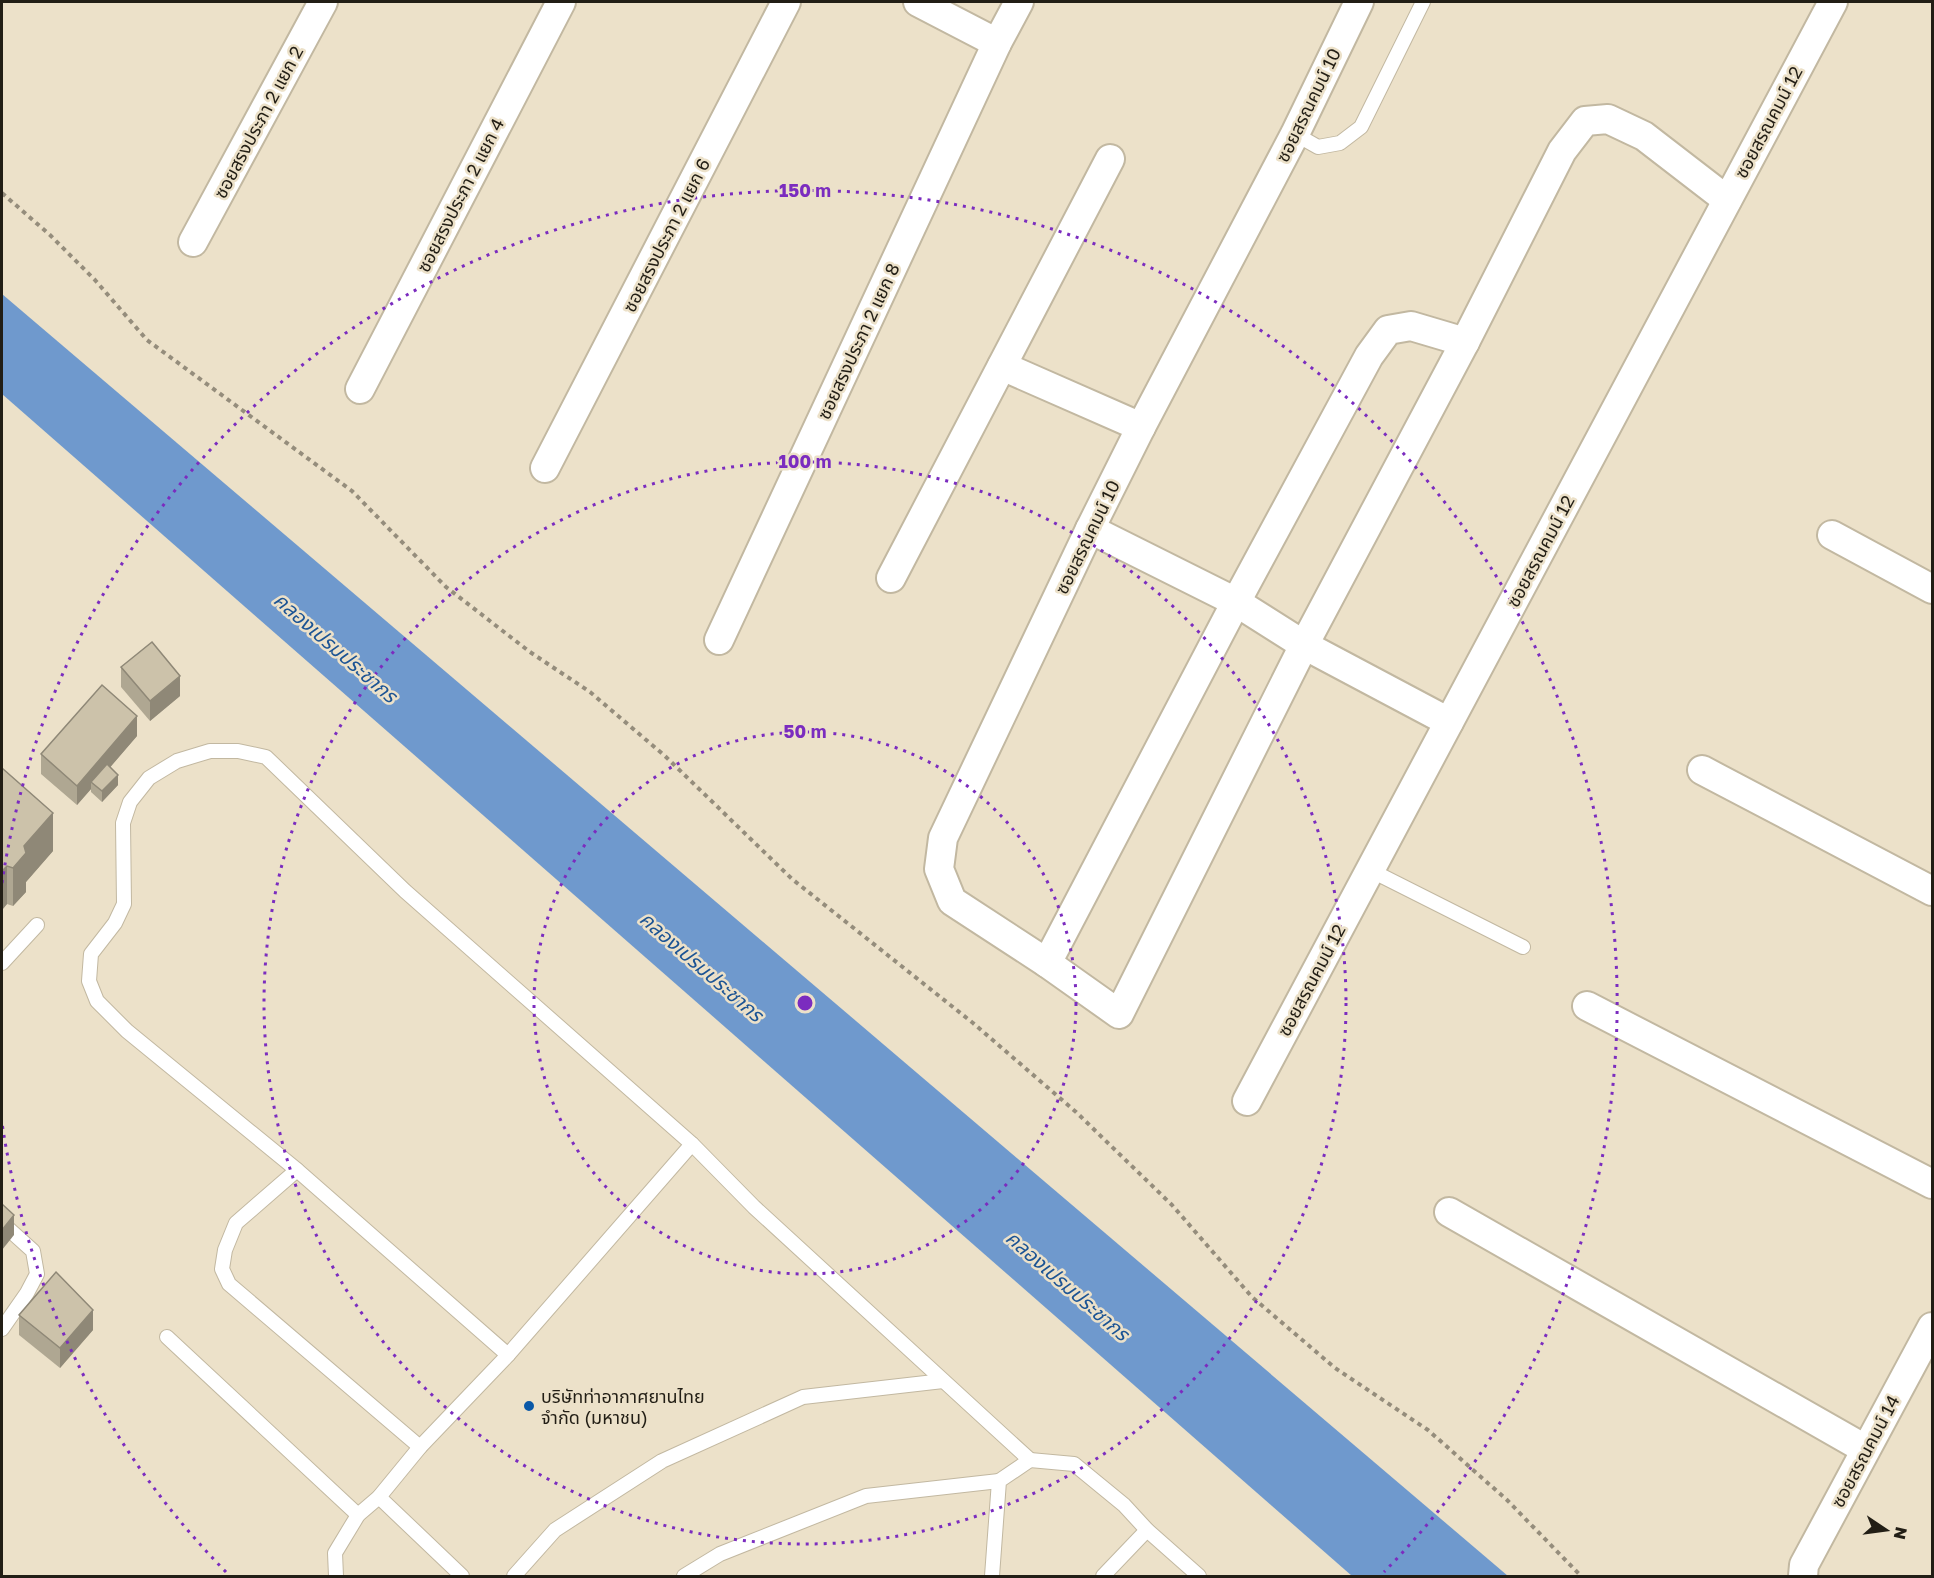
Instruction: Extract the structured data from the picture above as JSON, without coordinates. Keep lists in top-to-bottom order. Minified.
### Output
{"streets":{"street":["ซอยสรณคมน์ 10","ซอยสรงประภา 2 แยก 2","ซอยสรณคมน์ 12","ซอยสรงประภา 2 แยก 4","ซอยสรงประภา 2 แยก 6","ซอยสรงประภา 2 แยก 8","ซอยสรณคมน์ 14"]},"water":["คลองเปรมประชากร"],"places":["บริษัทท่าอากาศยานไทย จำกัด (มหาชน)"],"north":"right","rings":["150 m","100 m","50 m"]}
